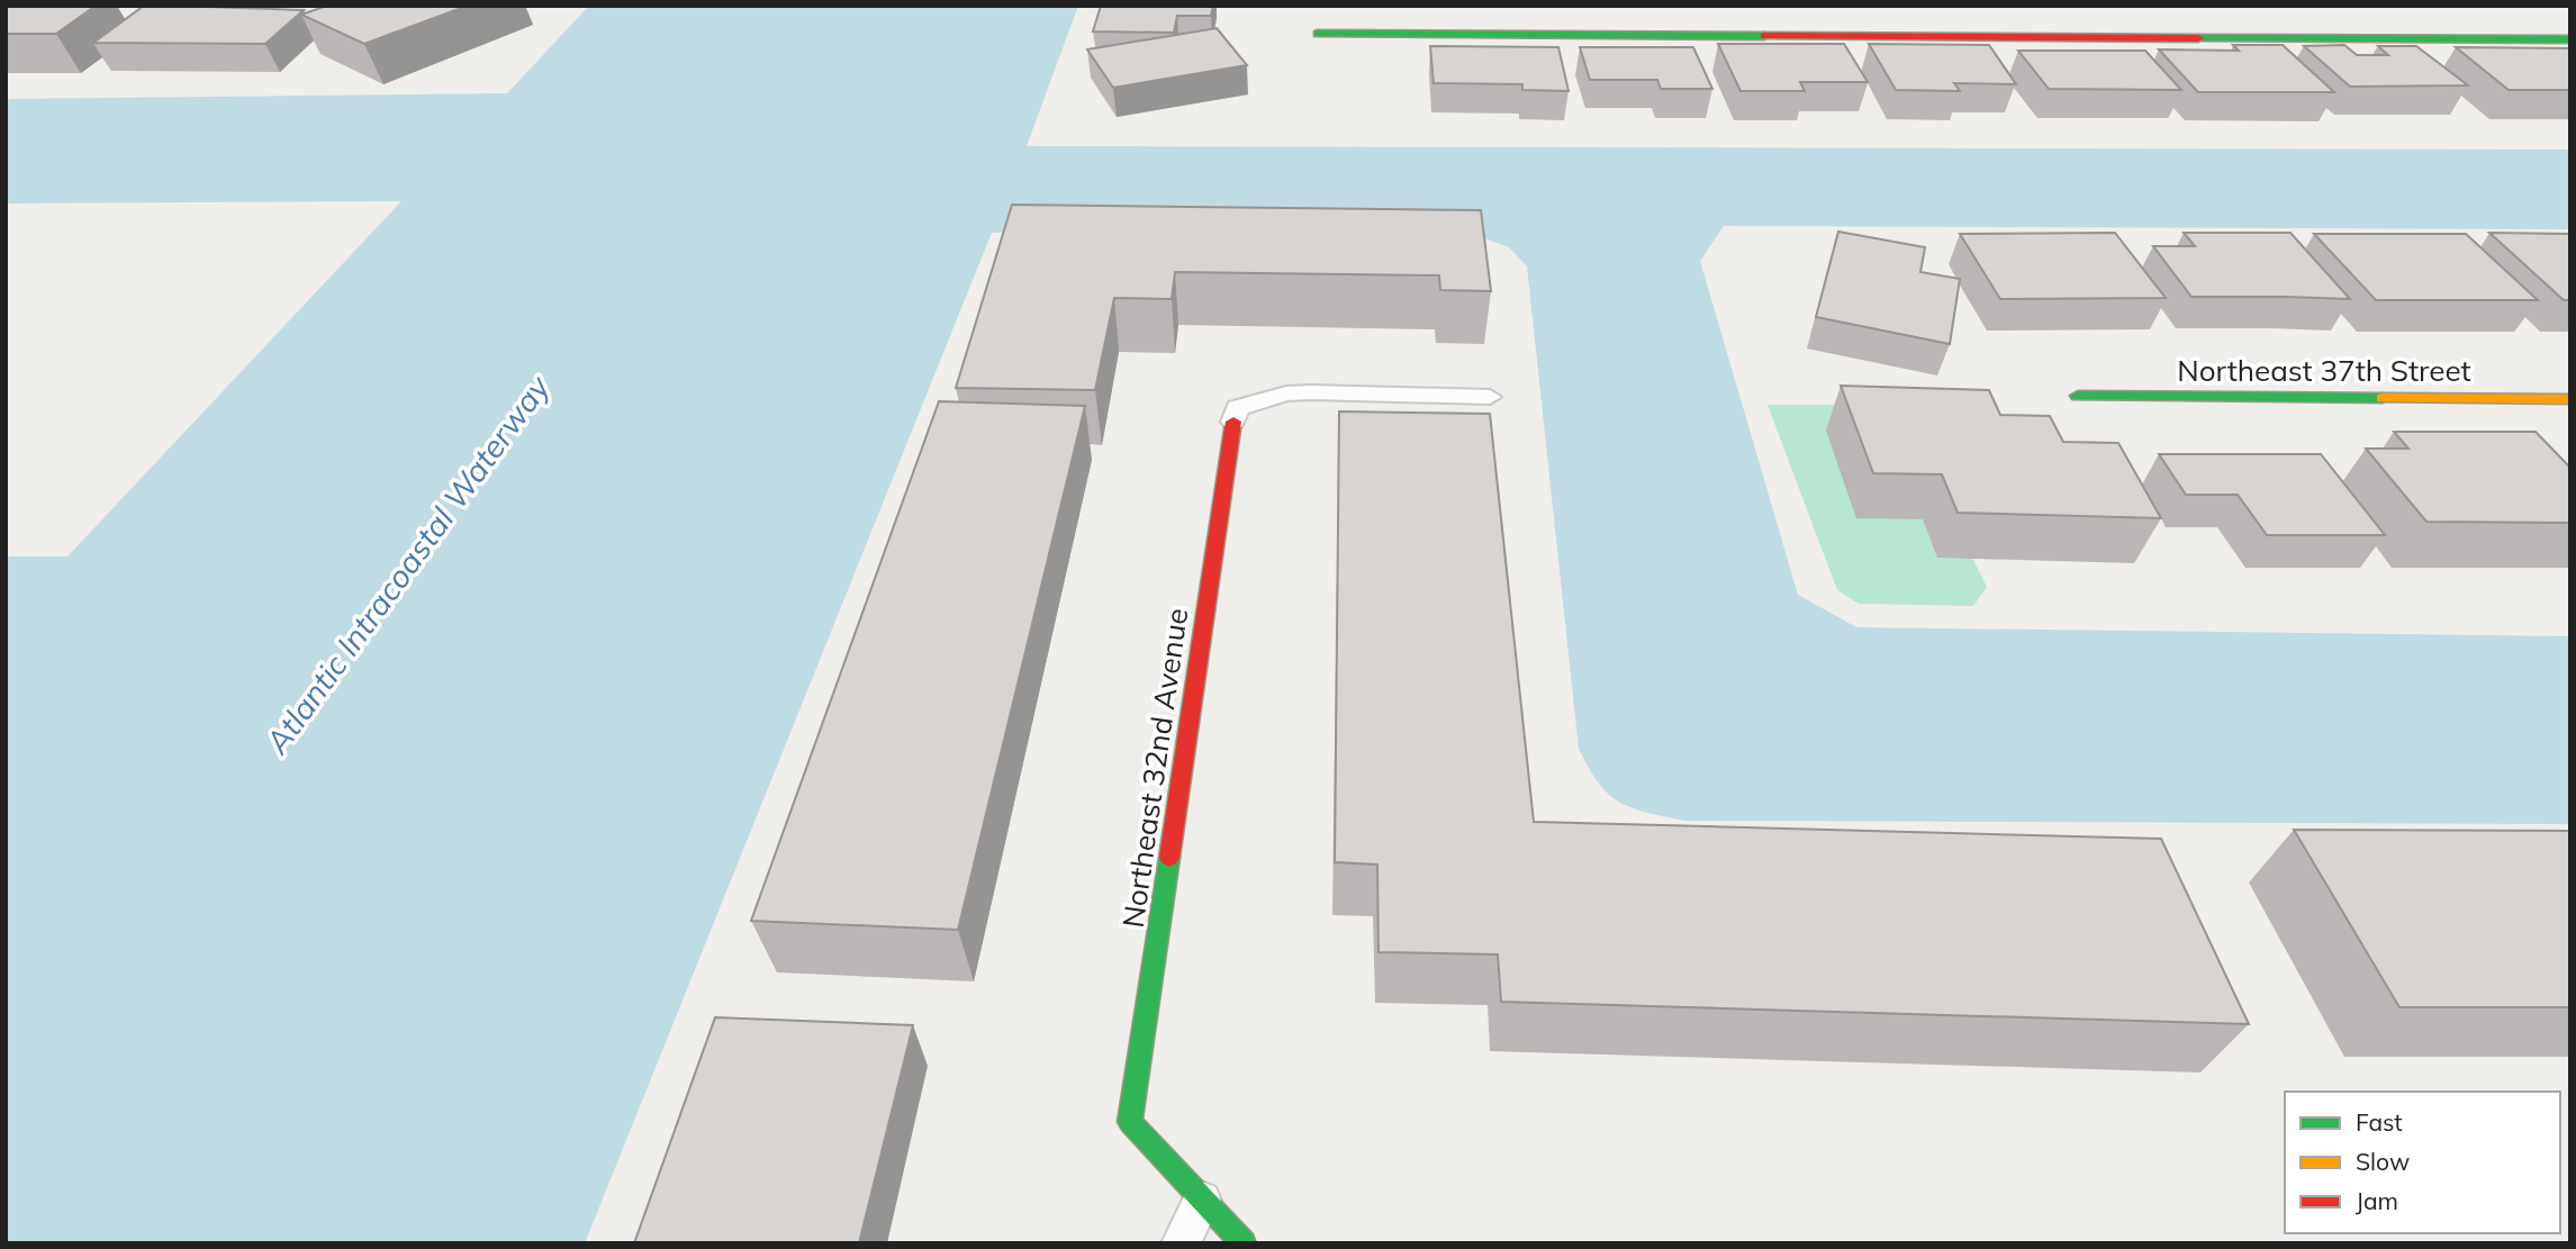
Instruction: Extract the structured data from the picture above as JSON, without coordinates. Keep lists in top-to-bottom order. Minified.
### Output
{"streets":{"street":["Northeast 37th Street","Northeast 32nd Avenue"]},"water":["Atlantic Intracoastal Waterway"],"legend":["Fast","Slow","Jam"]}
